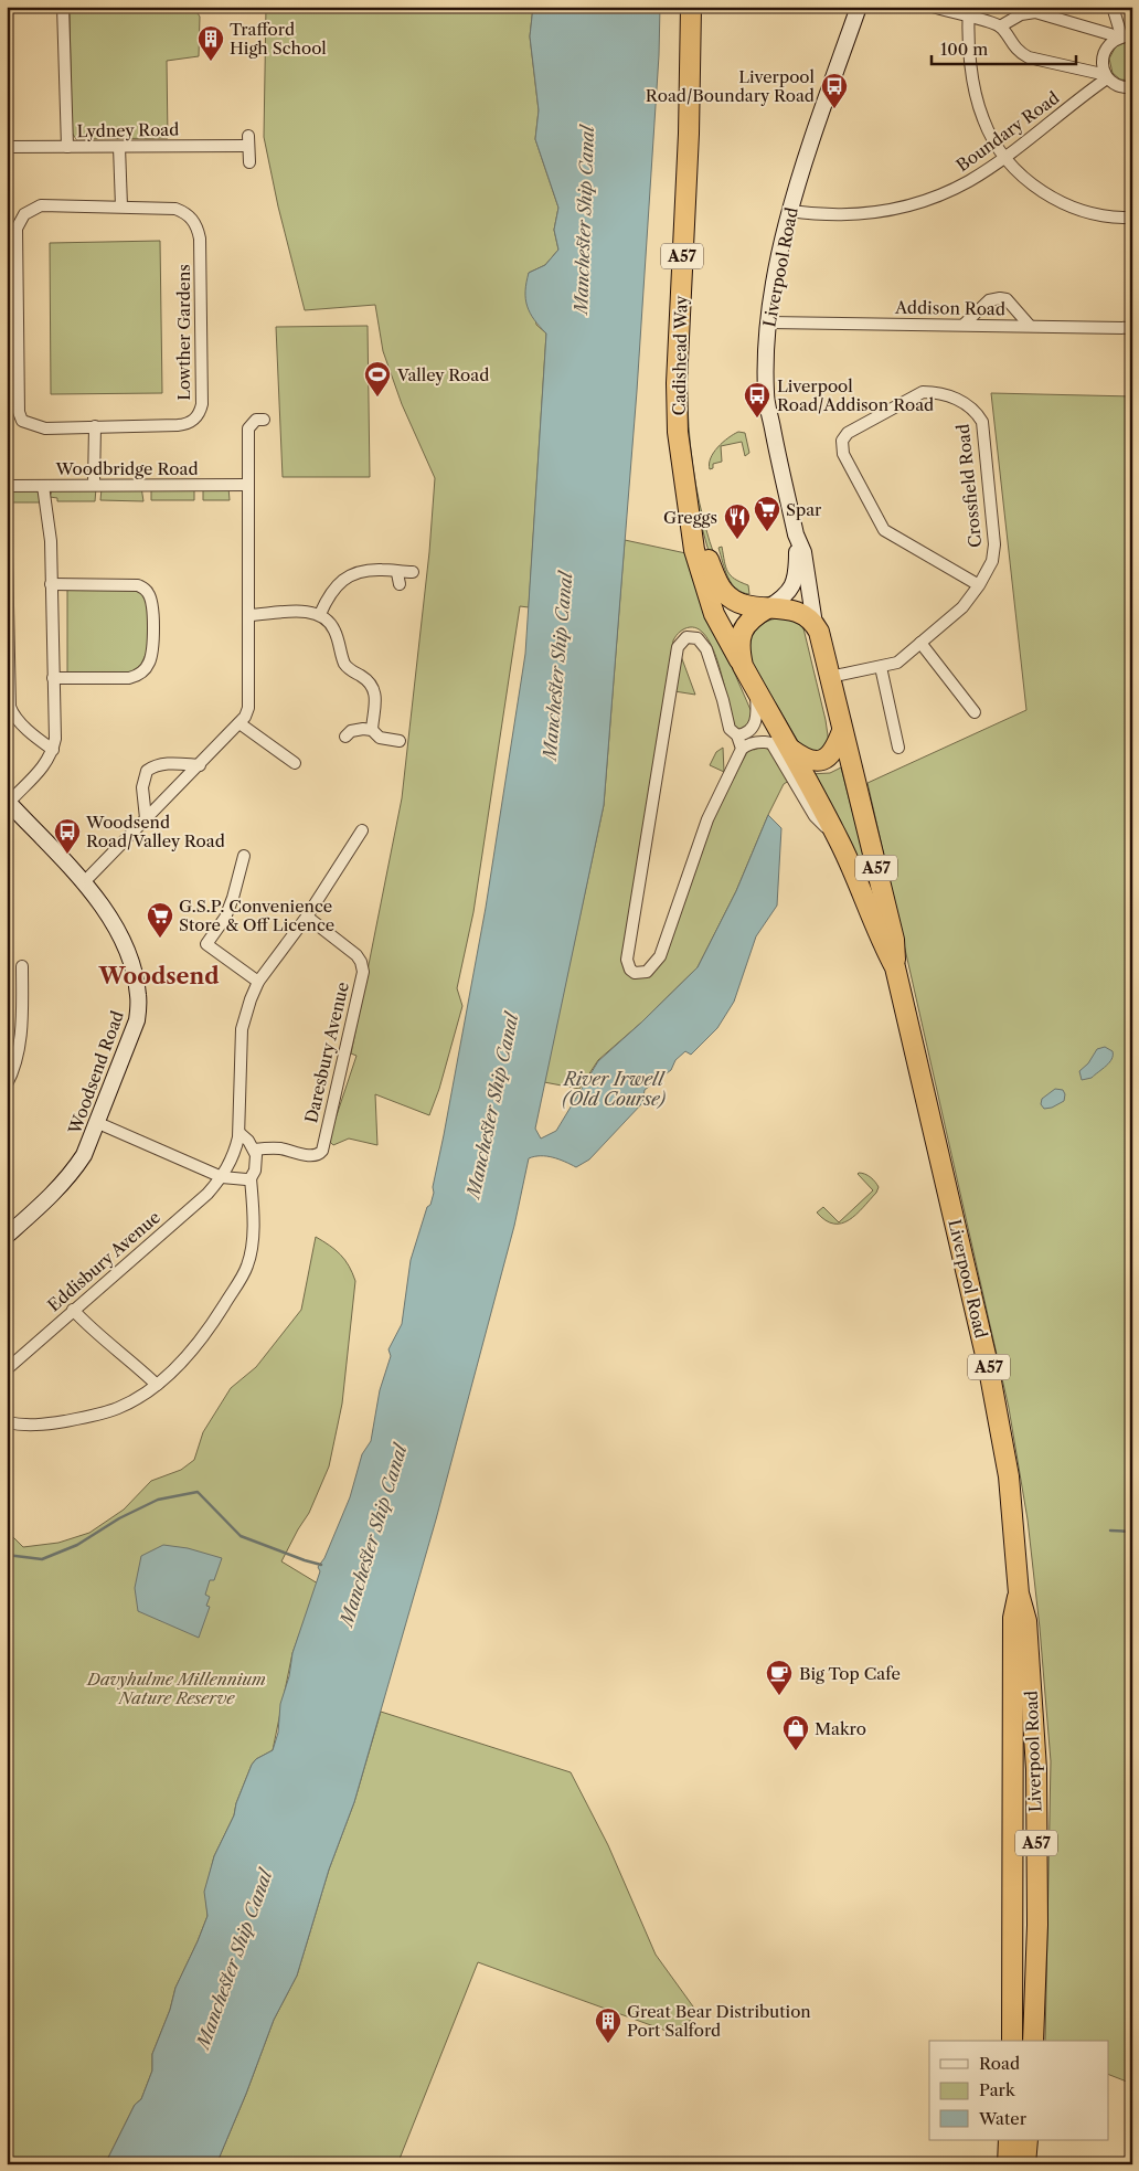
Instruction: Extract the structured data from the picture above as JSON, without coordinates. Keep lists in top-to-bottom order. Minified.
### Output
{"streets":{"highway":["A57","Liverpool Road","Cadishead Way"],"main road":["Woodsend Road"],"street":["Lydney Road","Boundary Road","Addison Road","Lowther Gardens","Woodbridge Road","Crossfield Road","Daresbury Avenue","Eddisbury Avenue"]},"crossings":[["Boundary Road","Liverpool Road"],["A57","Liverpool Road"],["A57","Cadishead Way"],["A57","Crossfield Road"],["Liverpool Road","Addison Road"],["Liverpool Road","Cadishead Way"],["Daresbury Avenue","Eddisbury Avenue"]],"districts":["Woodsend"],"water":["Manchester Ship Canal","River Irwell (Old Course)"],"parks":["Davyhulme Millennium Nature Reserve"],"places":{"building":["Trafford High School","Great Bear Distribution Port Salford"],"bus stop":["Liverpool Road/Boundary Road","Liverpool Road/Addison Road","Woodsend Road/Valley Road"],"sports":["Valley Road"],"supermarket":["Spar","G.S.P. Convenience Store & Off Licence"],"restaurant":["Greggs"],"cafe":["Big Top Cafe"],"shop":["Makro"]},"legend":["Road","Park","Water"],"scale_bar":"100 m"}
